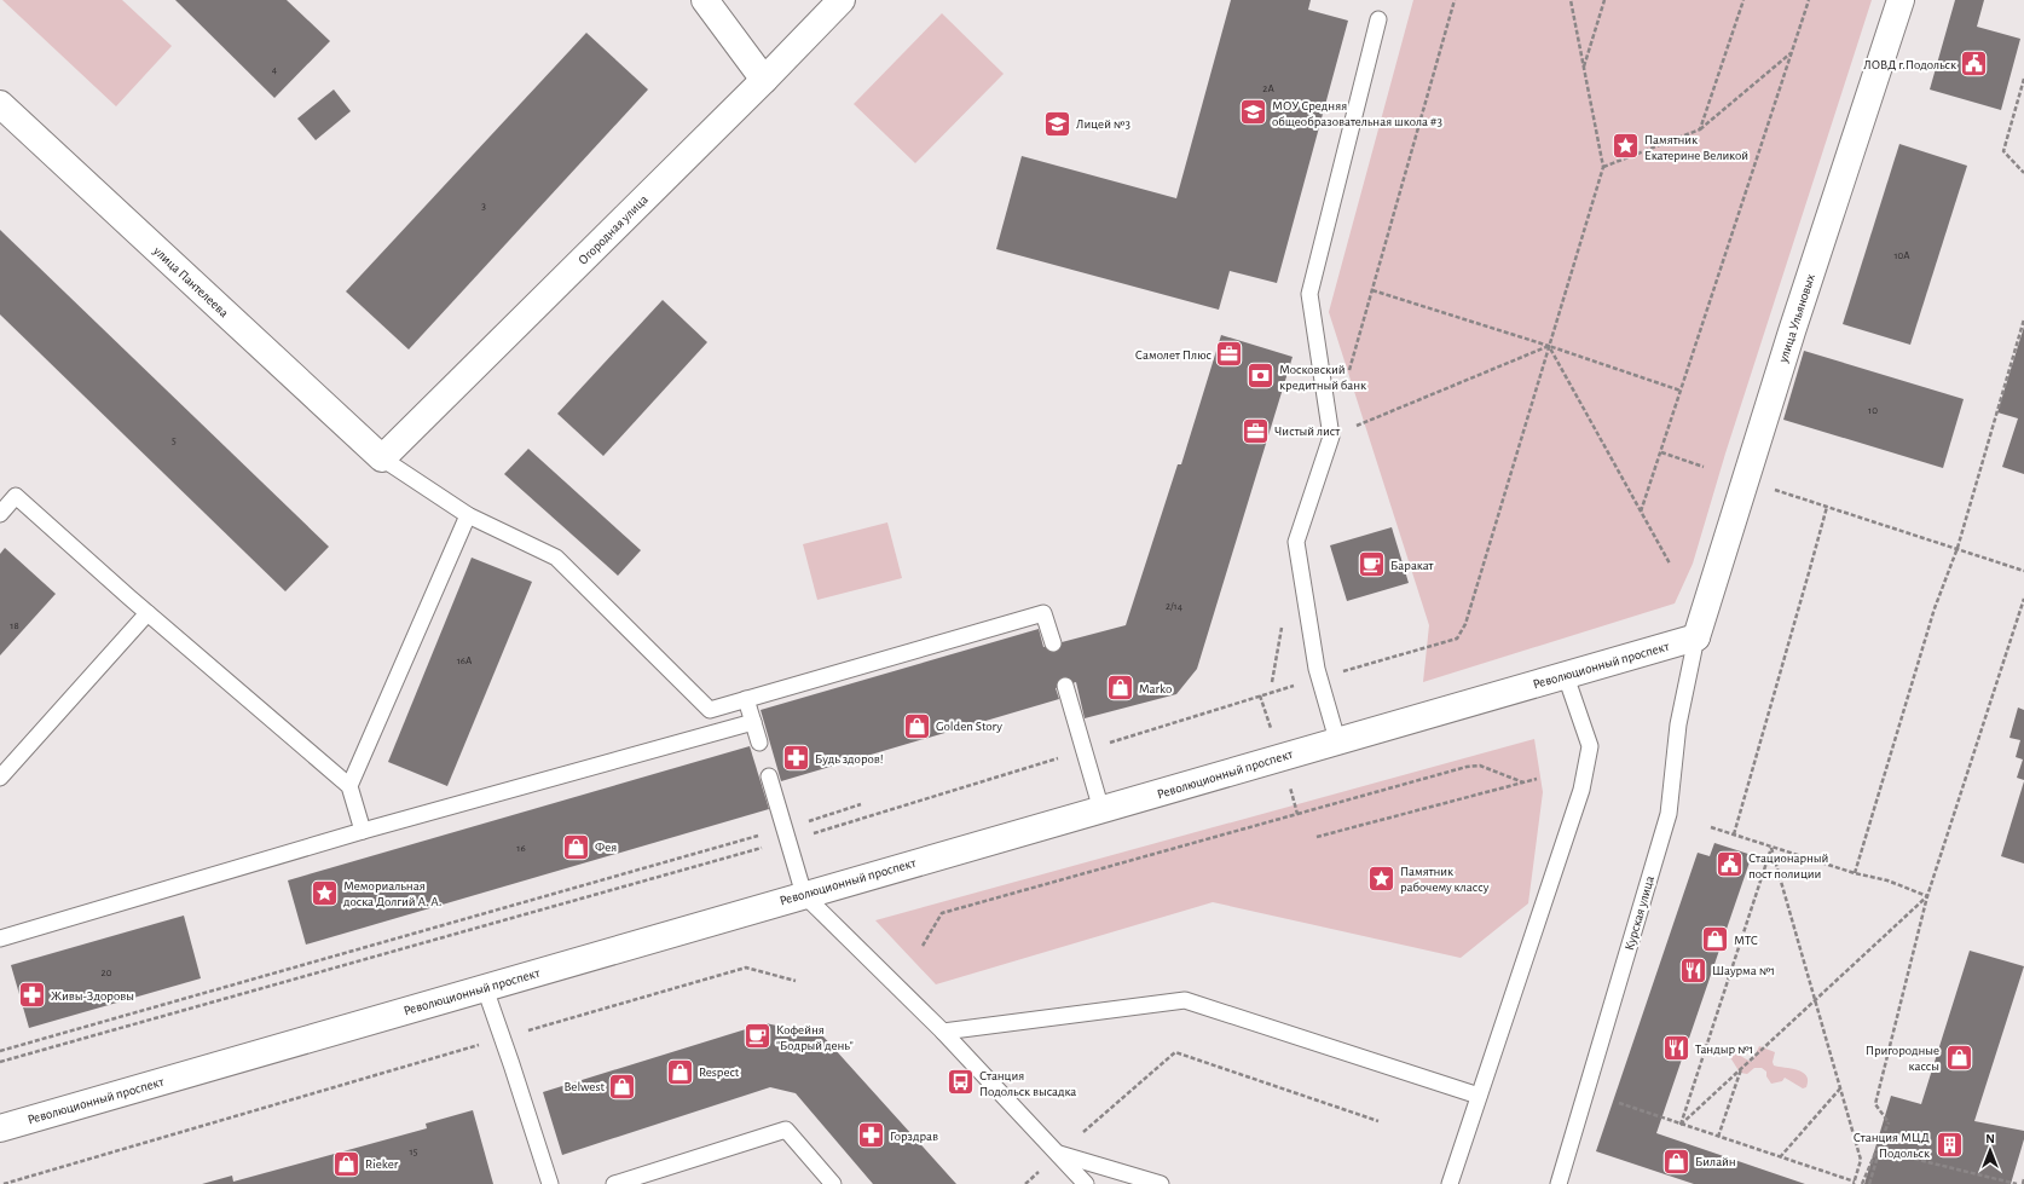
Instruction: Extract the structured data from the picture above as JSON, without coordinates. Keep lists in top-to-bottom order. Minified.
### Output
{"streets":{"street":["Огородная улица","улица Пантелеева","улица Ульяновых","Революционный проспект"],"lane":["Курская улица"]},"crossings":[["Огородная улица","улица Пантелеева"],["улица Ульяновых","Революционный проспект"],["улица Ульяновых","Курская улица"],["Революционный проспект","Курская улица"]],"places":{"public building":["ЛОВД г.Подольск","Стационарный пост полиции"],"school or university":["МОУ Средняя общеобразовательная школа #3","Лицей №3"],"place":["Памятник Екатерине Великой","Памятник рабочему классу","Мемориальная доска Долгий А. А."],"office":["Самолет Плюс","Чистый лист"],"bank":["Московский кредитный банк"],"cafe":["Баракат","Кофейня \"Бодрый день\""],"shop":["Marko","Golden Story","Фея","МТС","Пригородные кассы","Respect","Belwest","Билайн","Rieker"],"pharmacy":["Будь здоров!","Живы-Здоровы","Горздрав"],"restaurant":["Шаурма №1","Тандыр №1"],"bus stop":["Станция Подольск высадка"],"building":["Станция МЦД Подольск"]},"house_numbers":["4","2А","3","10А","10","5","2/14","18","16А","16","20","15"],"north":"top"}
